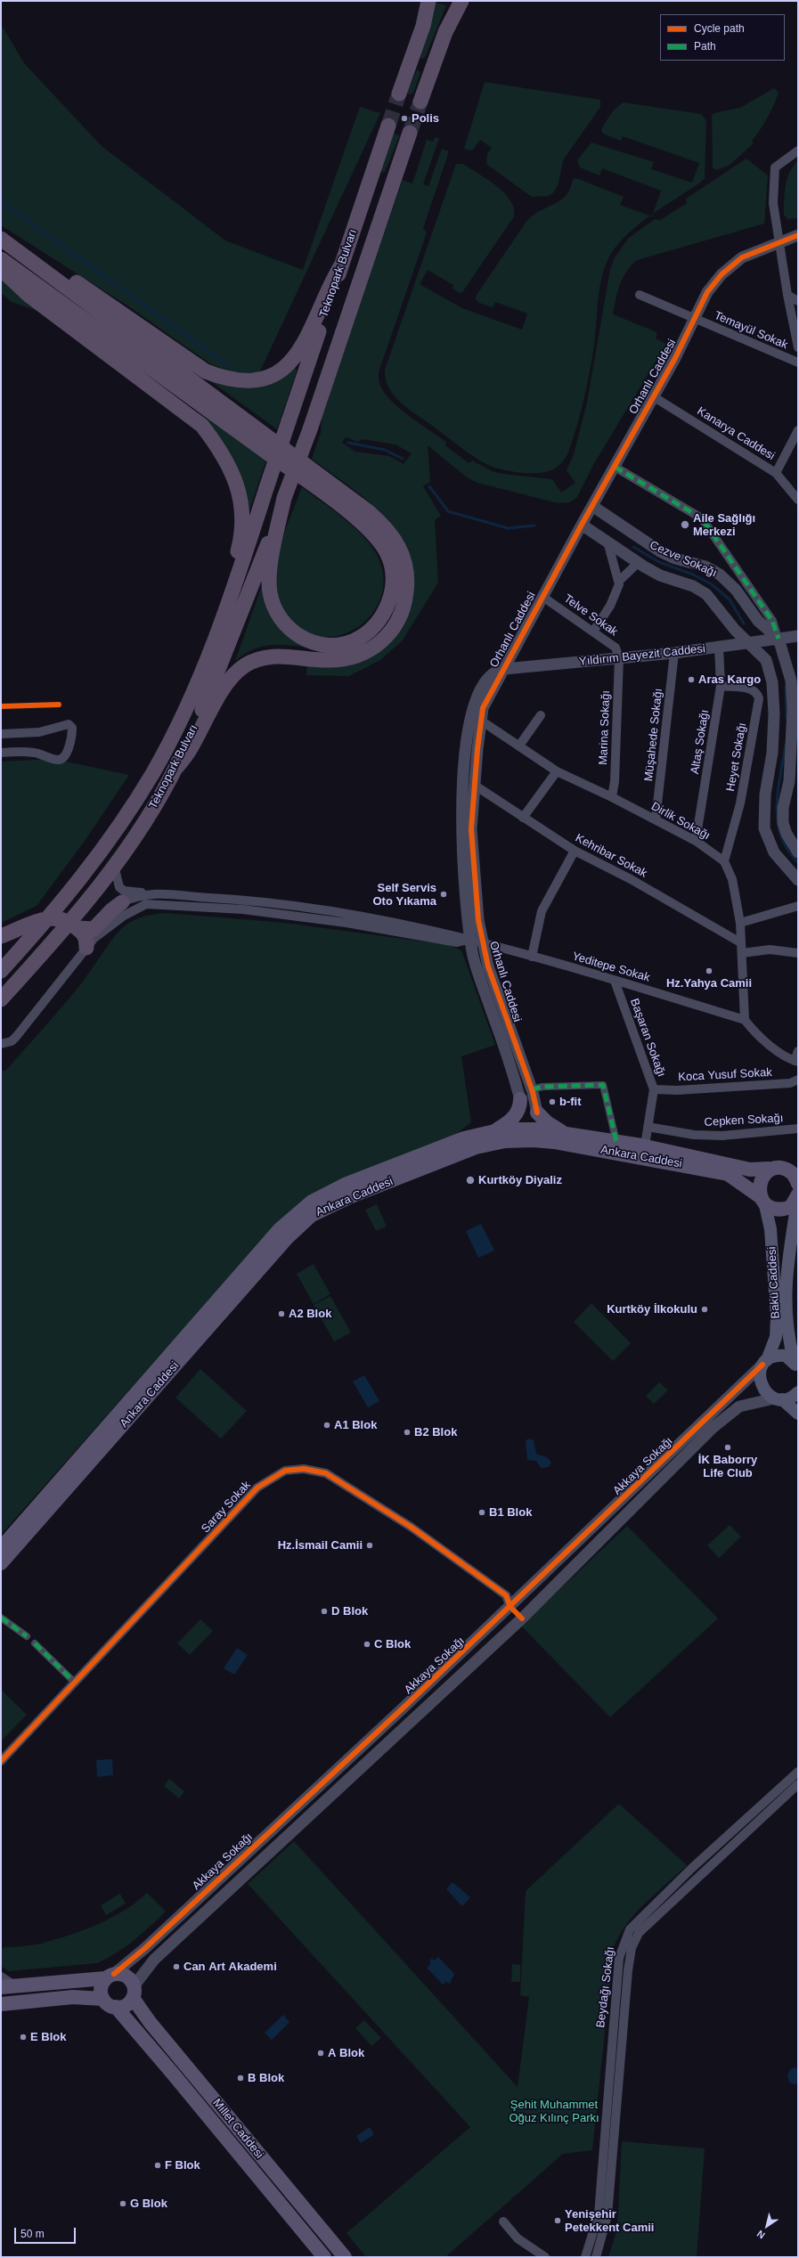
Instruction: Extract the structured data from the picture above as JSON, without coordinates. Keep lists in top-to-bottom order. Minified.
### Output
{"streets":{"highway":["Teknopark Bulvarı"],"main road":["Ankara Caddesi","Bakü Caddesi","Millet Caddesi"],"street":["Temayül Sokak","Orhanlı Caddesi","Kanarya Caddesi","Cezve Sokağı","Telve Sokak","Yıldırım Bayezit Caddesi","Marina Sokağı","Müşahede Sokağı","Altaş Sokağı","Heyet Sokağı","Dirlik Sokağı","Kehribar Sokak","Yeditepe Sokak","Başaran Sokağı","Koca Yusuf Sokak","Cepken Sokağı","Akkaya Sokağı","Saray Sokak","Beydağı Sokağı"]},"crossings":[["Temayül Sokak","Orhanlı Caddesi"],["Orhanlı Caddesi","Kanarya Caddesi"],["Orhanlı Caddesi","Cezve Sokağı"],["Orhanlı Caddesi","Telve Sokak"],["Orhanlı Caddesi","Yıldırım Bayezit Caddesi"],["Orhanlı Caddesi","Dirlik Sokağı"],["Orhanlı Caddesi","Kehribar Sokak"],["Orhanlı Caddesi","Yeditepe Sokak"],["Cezve Sokağı","Yıldırım Bayezit Caddesi"],["Telve Sokak","Yıldırım Bayezit Caddesi"],["Telve Sokak","Marina Sokağı"],["Yıldırım Bayezit Caddesi","Marina Sokağı"],["Yıldırım Bayezit Caddesi","Müşahede Sokağı"],["Yıldırım Bayezit Caddesi","Altaş Sokağı"],["Marina Sokağı","Dirlik Sokağı"],["Müşahede Sokağı","Dirlik Sokağı"],["Altaş Sokağı","Heyet Sokağı"],["Altaş Sokağı","Dirlik Sokağı"],["Heyet Sokağı","Dirlik Sokağı"],["Dirlik Sokağı","Kehribar Sokak"],["Dirlik Sokağı","Yeditepe Sokak"],["Yeditepe Sokak","Başaran Sokağı"],["Başaran Sokağı","Koca Yusuf Sokak"],["Başaran Sokağı","Cepken Sokağı"],["Başaran Sokağı","Ankara Caddesi"],["Ankara Caddesi","Bakü Caddesi"],["Bakü Caddesi","Akkaya Sokağı"],["Akkaya Sokağı","Saray Sokak"],["Akkaya Sokağı","Millet Caddesi"]],"parks":["Şehit Muhammet Oğuz Kılınç Parkı"],"places":["Polis","Aile Sağlığı Merkezi","Aras Kargo","Self Servis Oto Yıkama","Hz.Yahya Camii","b-fit","Kurtköy Diyaliz","Kurtköy İlkokulu","A2 Blok","A1 Blok","B2 Blok","İK Baborry Life Club","B1 Blok","Hz.İsmail Camii","D Blok","C Blok","Can Art Akademi","E Blok","A Blok","B Blok","F Blok","G Blok","Yenişehir Petekkent Camii"],"legend":["Cycle path","Path"],"scale_bar":"50 m","north":"bottom left"}
